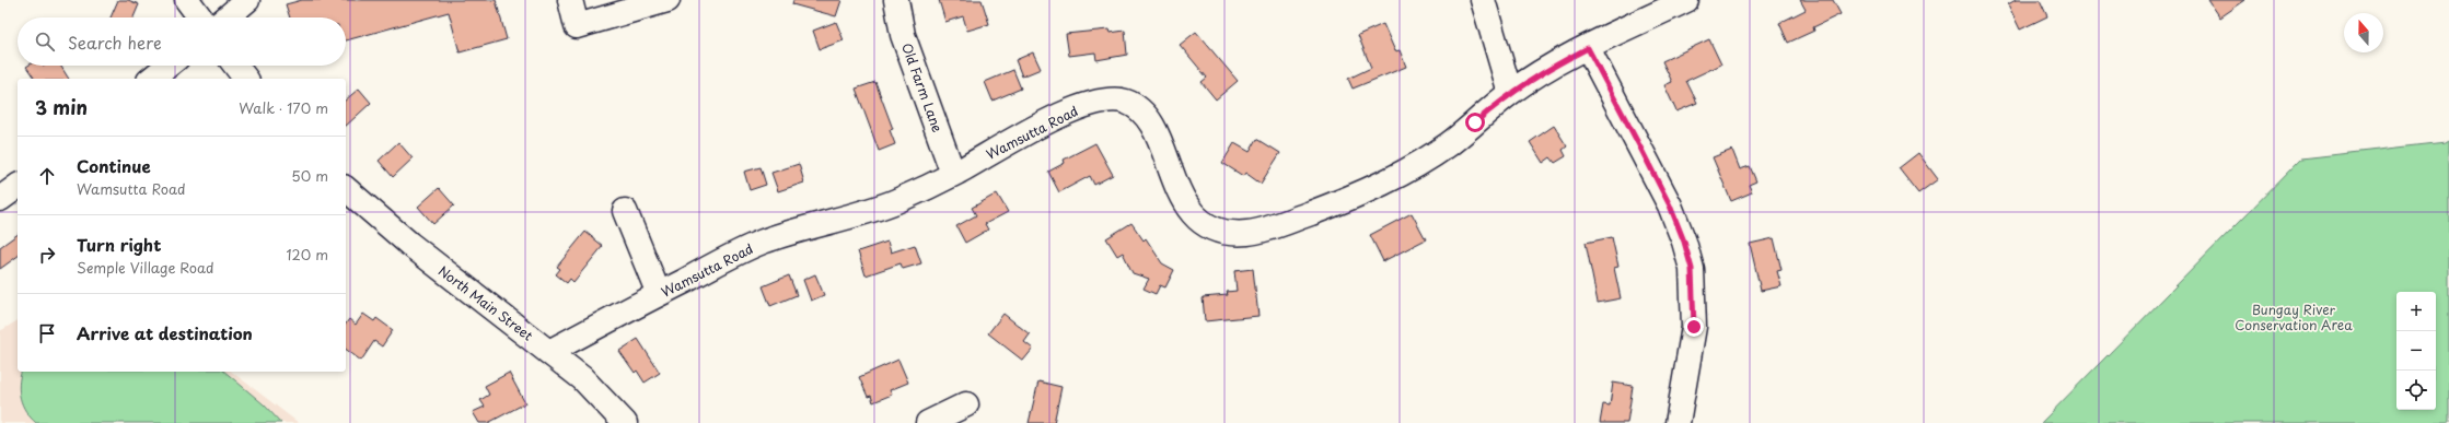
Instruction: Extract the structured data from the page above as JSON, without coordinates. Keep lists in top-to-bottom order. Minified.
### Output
{"streets":{"street":["Old Farm Lane","Wamsutta Road","North Main Street"]},"crossings":[["Old Farm Lane","Wamsutta Road"],["Wamsutta Road","North Main Street"]],"parks":["Bungay River Conservation Area"],"north":"top","page":{"search":"Search here","heading":["3 min","Walk · 170 m"],"list":[["Continue","Wamsutta Road","50 m"],["Turn right","Semple Village Road","120 m"],"Arrive at destination"],"map_buttons":["+","−"]}}
